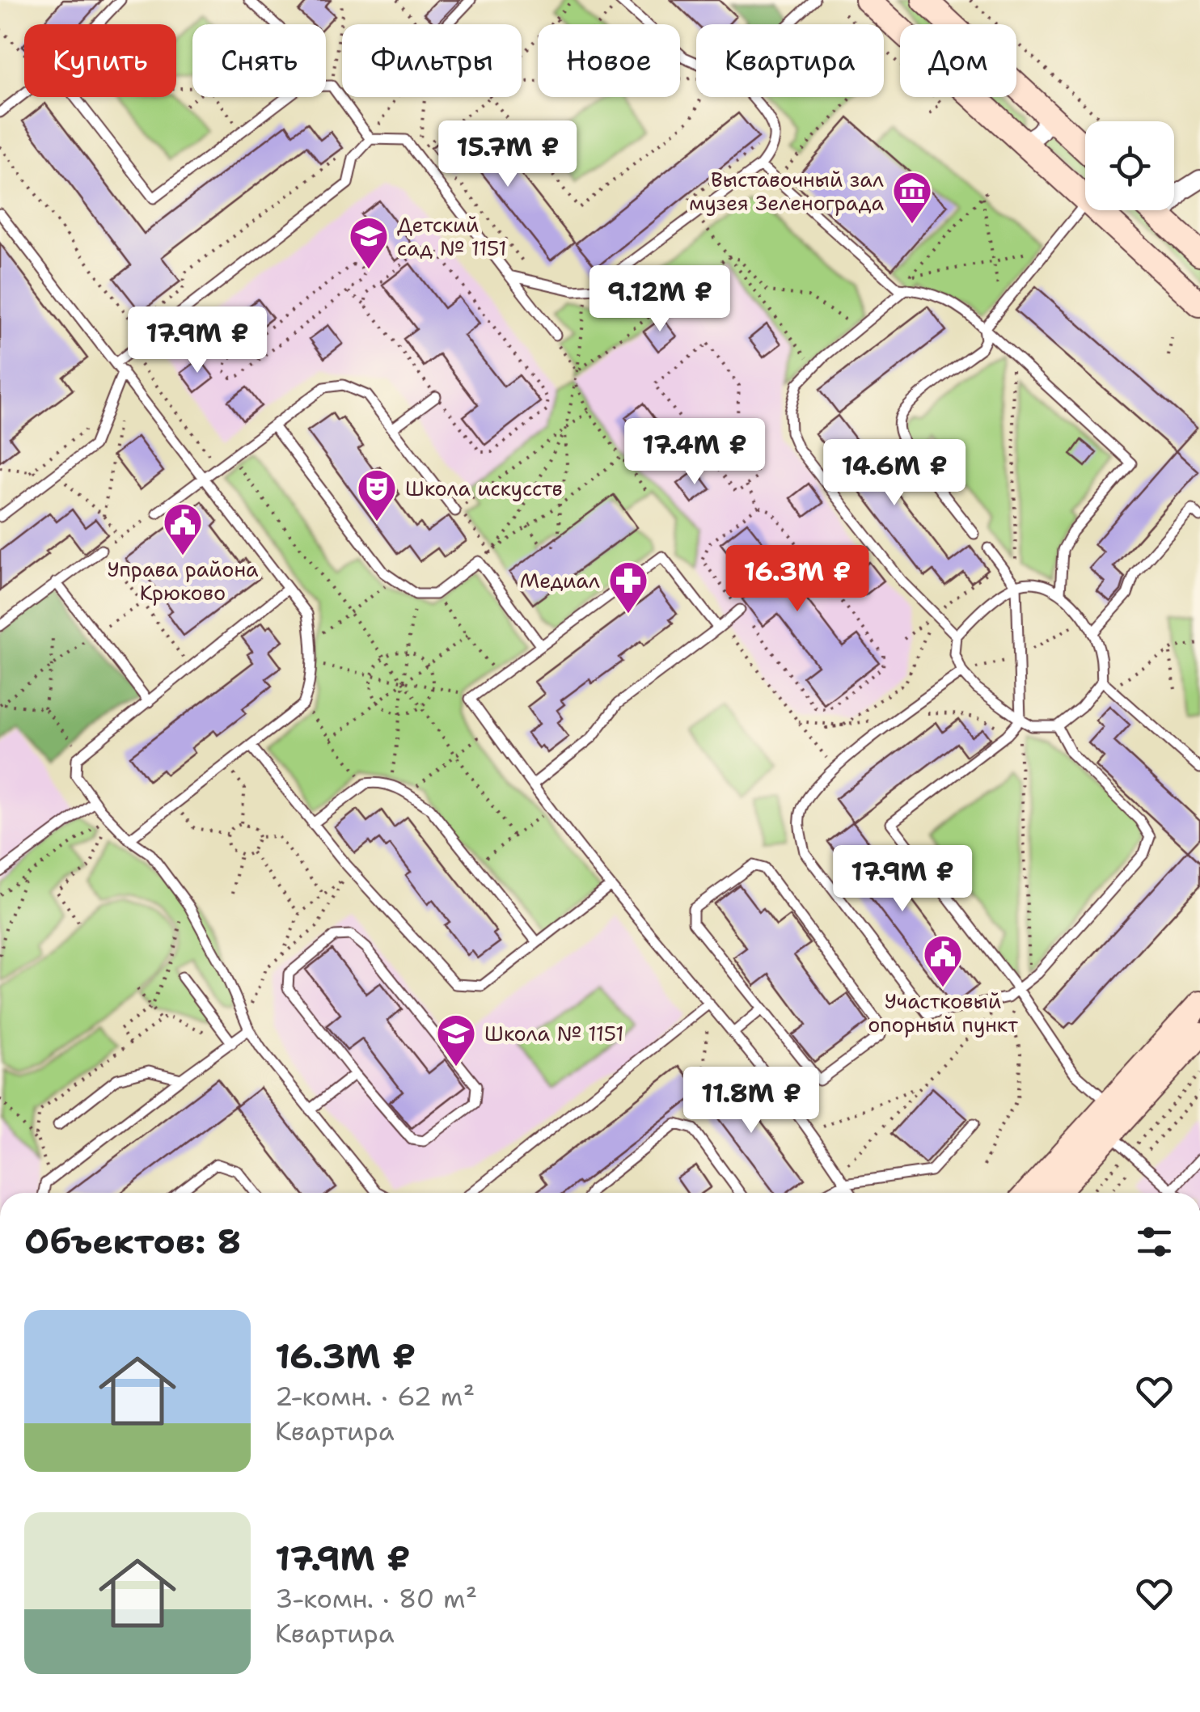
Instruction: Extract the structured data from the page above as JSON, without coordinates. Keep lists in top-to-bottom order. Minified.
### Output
{"places":{"museum":["Выставочный зал музея Зеленограда"],"school or university":["Детский сад № 1151","Школа № 1151"],"theatre":["Школа искусств"],"public building":["Управа района Крюково","Участковый опорный пункт"],"pharmacy":["Медиал"]},"page":{"chip":["Купить","Снять","Фильтры","Новое","Квартира","Дом"],"price":["15.7M ₽","9.12M ₽","17.9M ₽","17.4M ₽","14.6M ₽","16.3M ₽","17.9M ₽","11.8M ₽"],"heading":"Объектов: 8","list":[{"name":"16.3M ₽","note":"2-комн. · 62 m² · Квартира"},{"name":"17.9M ₽","note":"3-комн. · 80 m² · Квартира"}]}}
